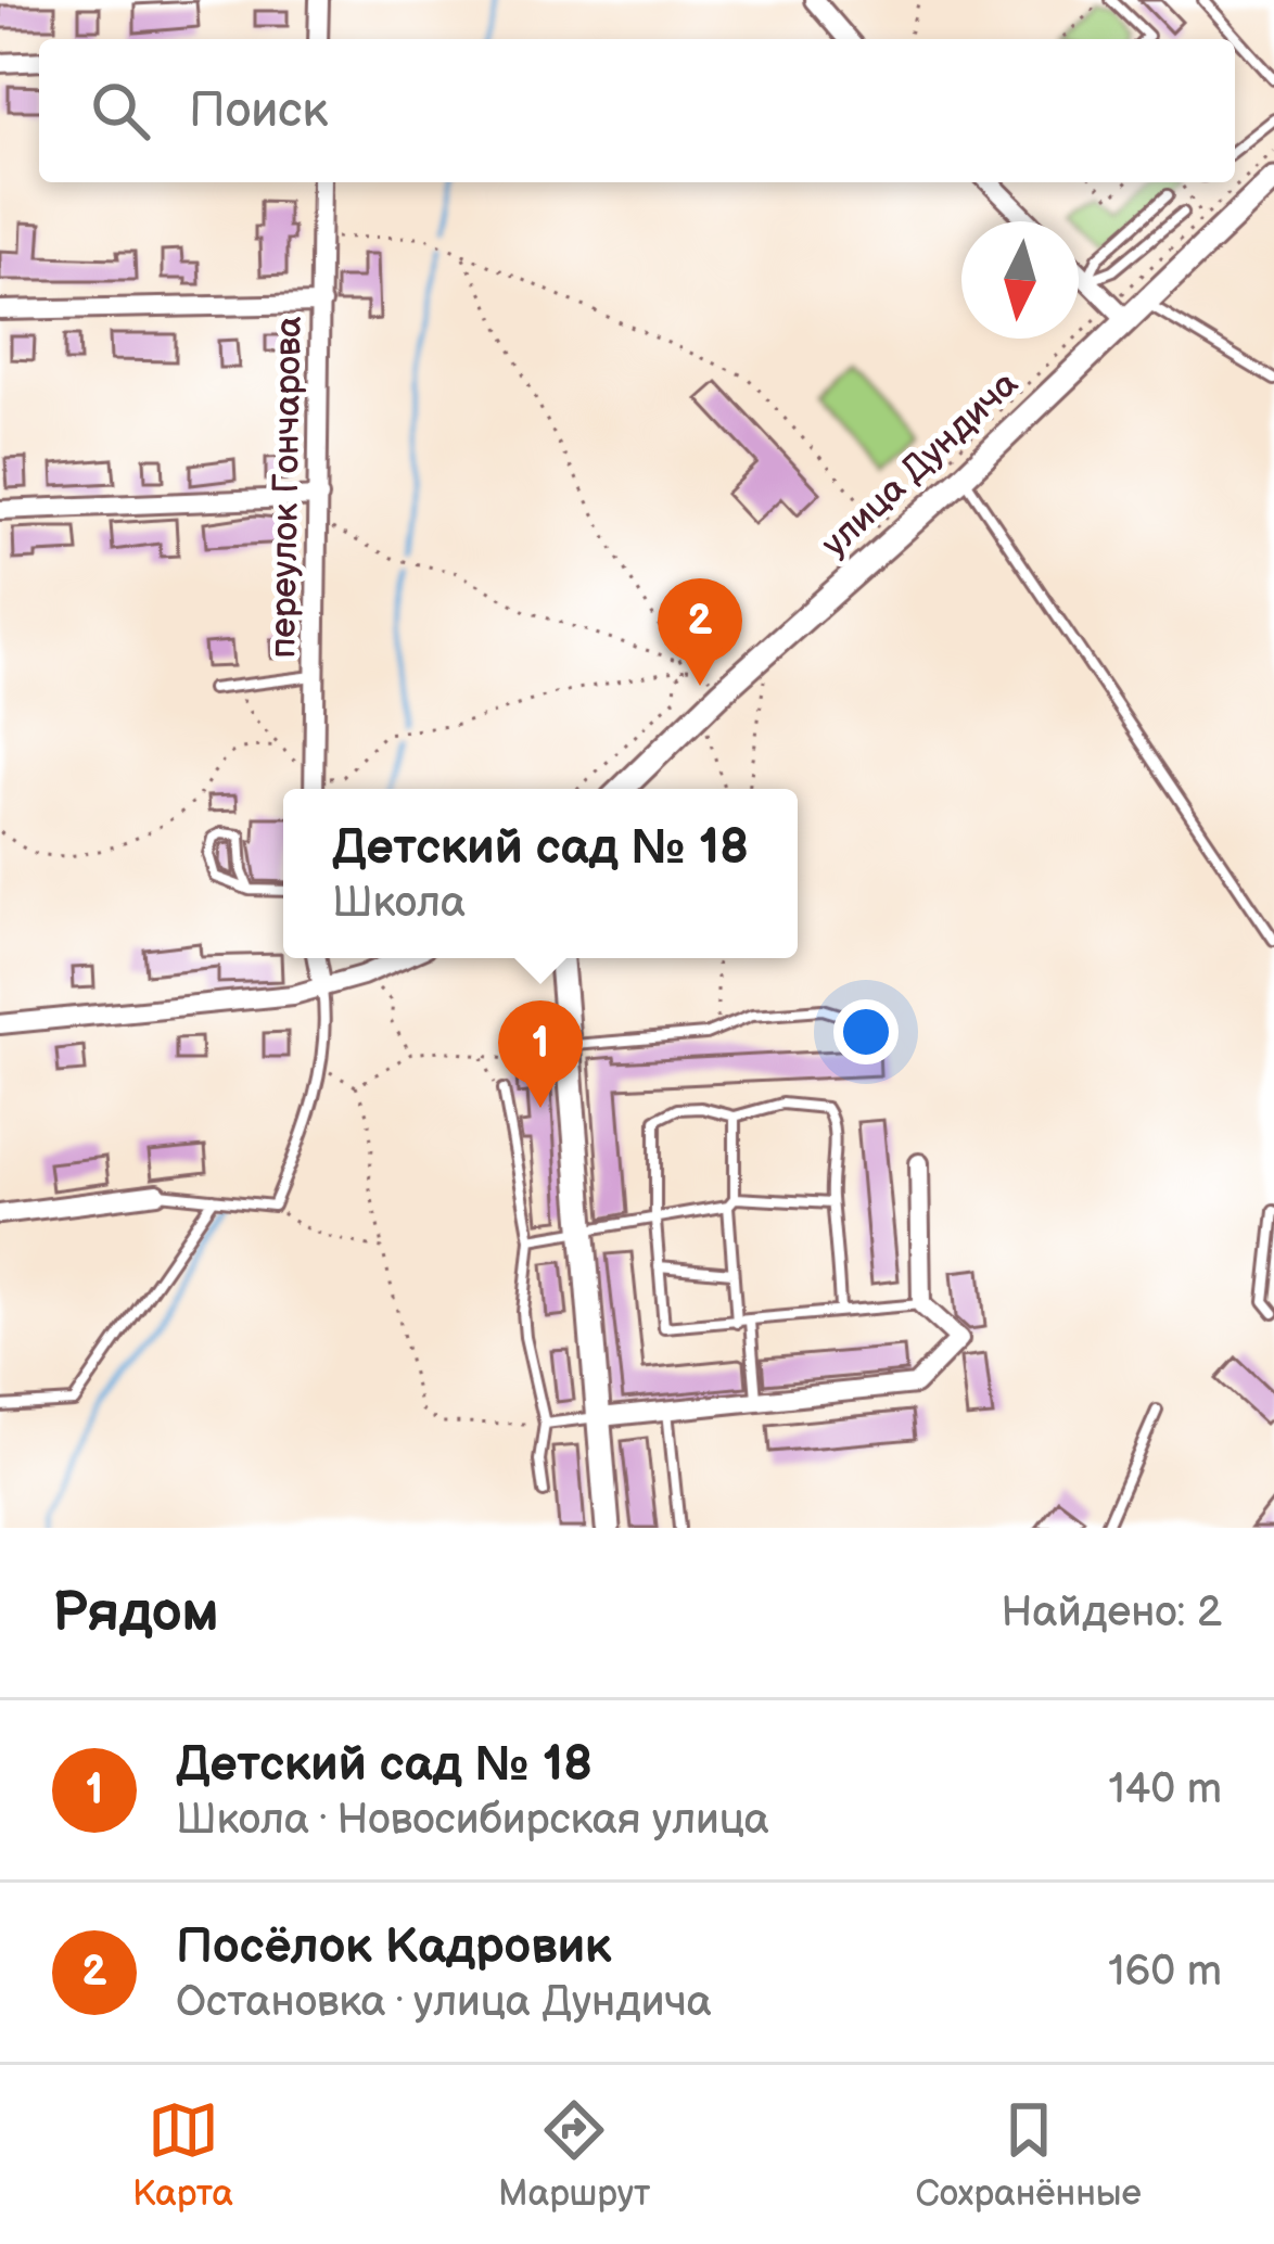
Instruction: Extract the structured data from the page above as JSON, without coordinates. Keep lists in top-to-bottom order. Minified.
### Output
{"streets":{"main road":["улица Дундича"],"street":["переулок Гончарова"]},"north":"bottom","page":{"search":"Поиск","pins":["2","1"],"popup":["Детский сад № 18","Школа"],"heading":["Рядом","Найдено: 2"],"list":[{"mark":"1","name":"Детский сад № 18","note":"Школа · Новосибирская улица","value":"140 m"},{"mark":"2","name":"Посёлок Кадровик","note":"Остановка · улица Дундича","value":"160 m"}],"nav":["Карта","Маршрут","Сохранённые"]}}
